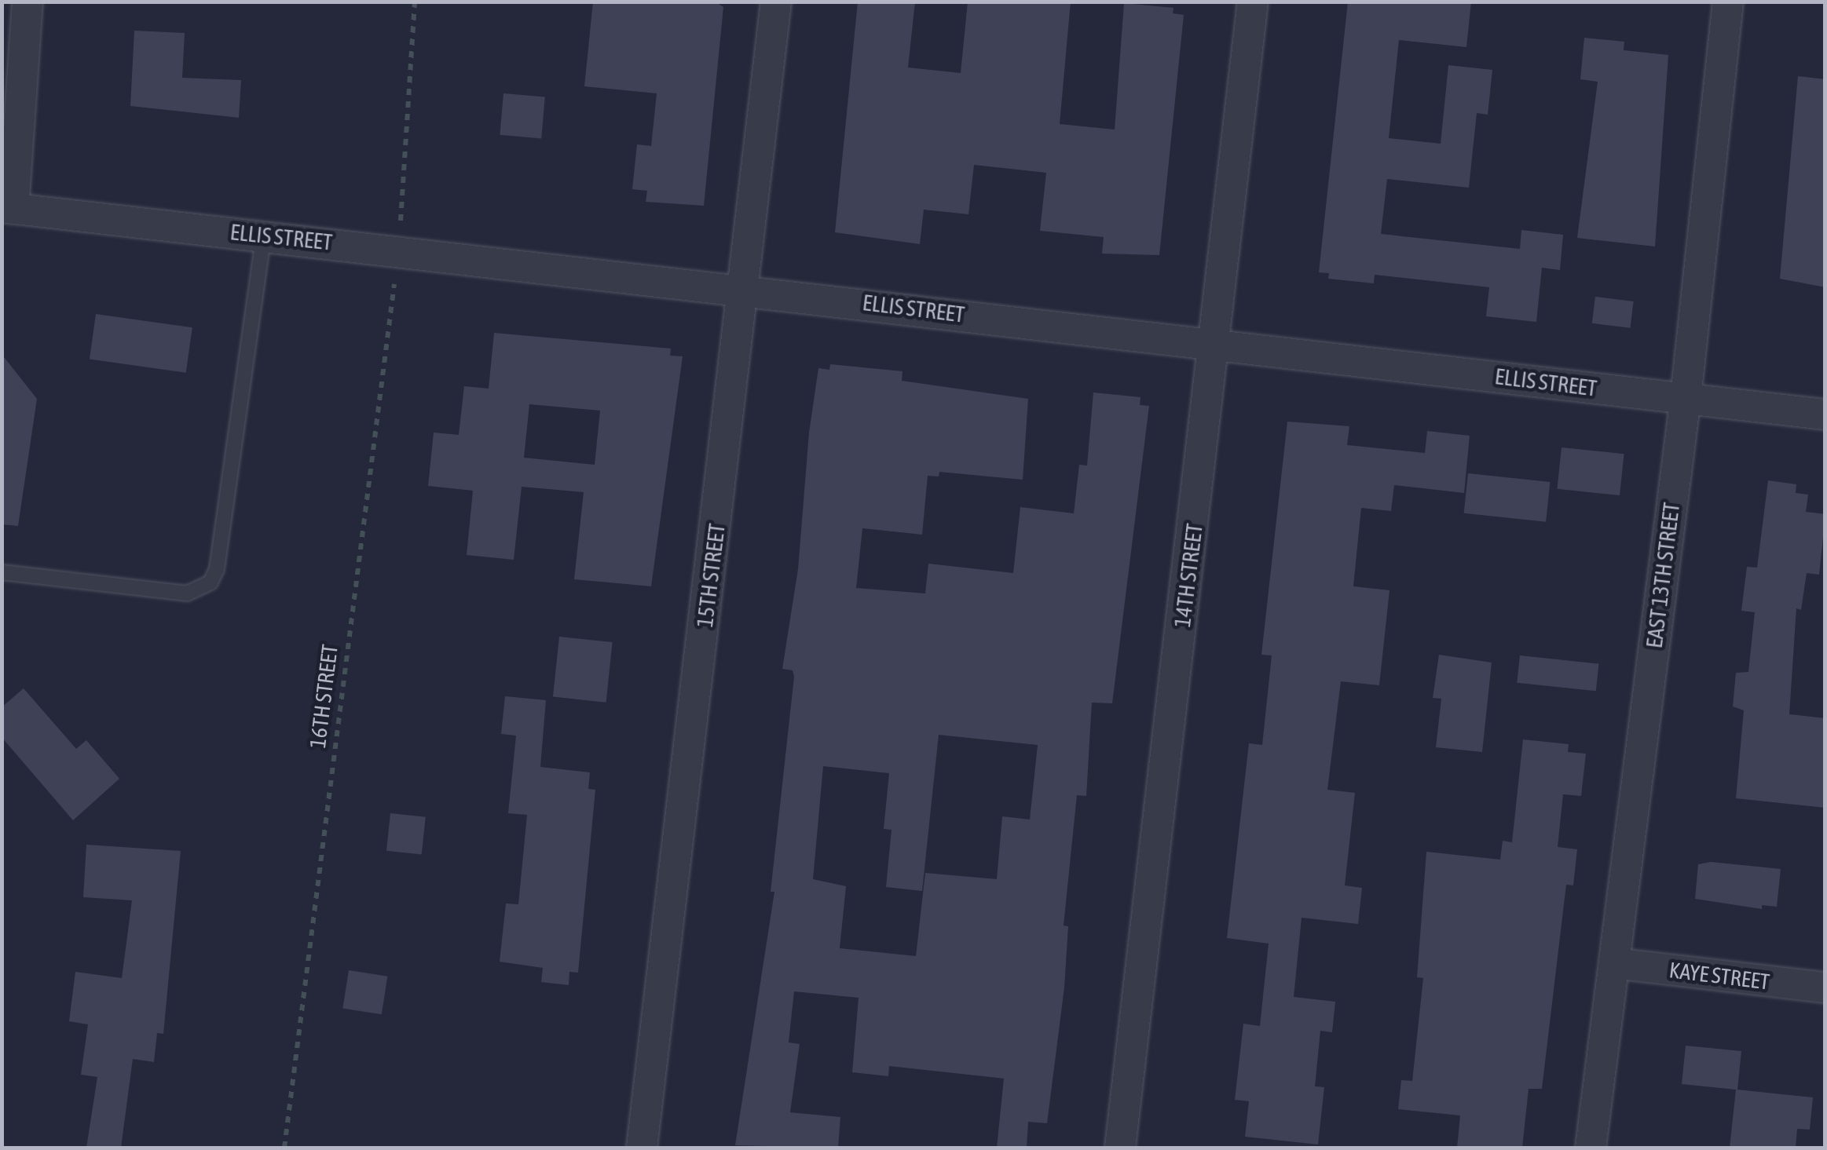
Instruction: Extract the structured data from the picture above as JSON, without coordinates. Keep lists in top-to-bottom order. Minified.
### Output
{"streets":{"street":["ELLIS STREET","15TH STREET","14TH STREET","EAST 13TH STREET","KAYE STREET"],"path":["16TH STREET"]},"crossings":[["ELLIS STREET","15TH STREET"],["ELLIS STREET","14TH STREET"],["ELLIS STREET","EAST 13TH STREET"],["ELLIS STREET","16TH STREET"],["EAST 13TH STREET","KAYE STREET"]]}
